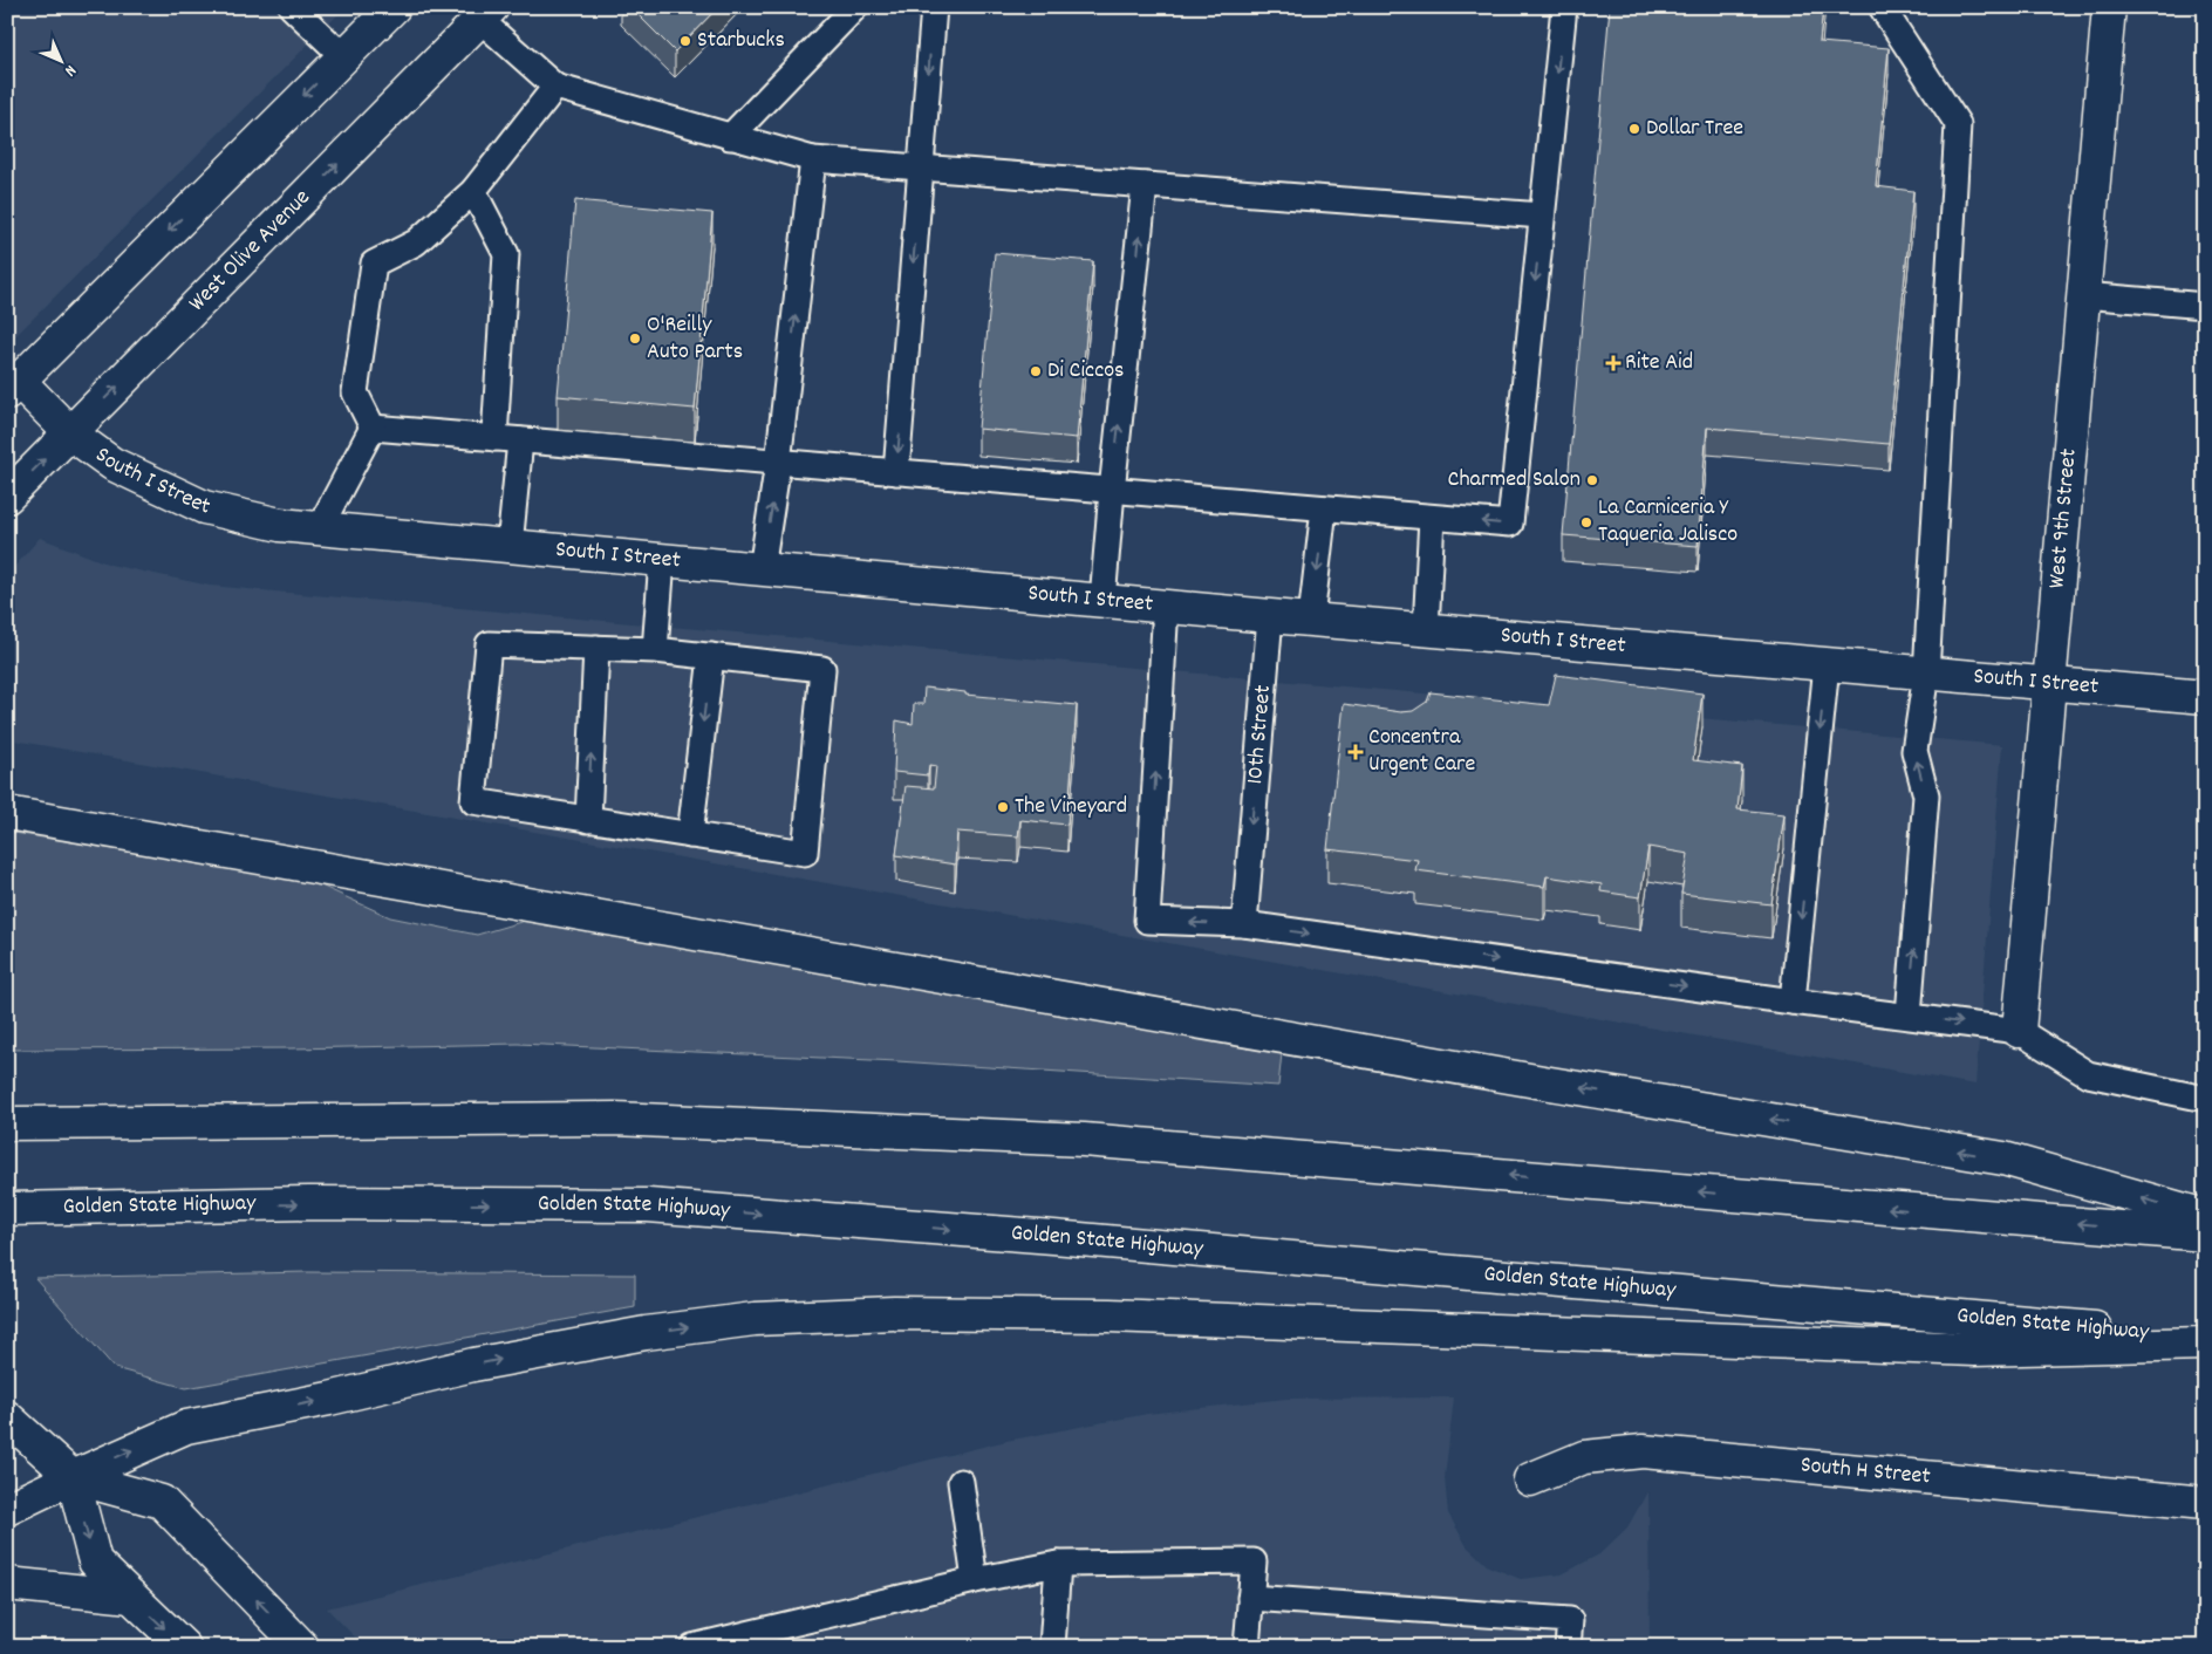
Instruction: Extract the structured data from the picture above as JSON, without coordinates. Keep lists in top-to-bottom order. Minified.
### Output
{"streets":{"main road":["West Olive Avenue","South I Street","West 9th Street","Golden State Highway","South H Street"],"lane":["10th Street"]},"crossings":[["West Olive Avenue","South I Street"],["South I Street","West 9th Street"],["South I Street","10th Street"]],"one_way":["10th Street"],"places":{"other":["Starbucks","Dollar Tree","O'Reilly Auto Parts","Di Ciccos","Charmed Salon","La Carniceria Y Taqueria Jalisco","The Vineyard"],"health":["Rite Aid","Concentra Urgent Care"]},"north":"bottom right"}
